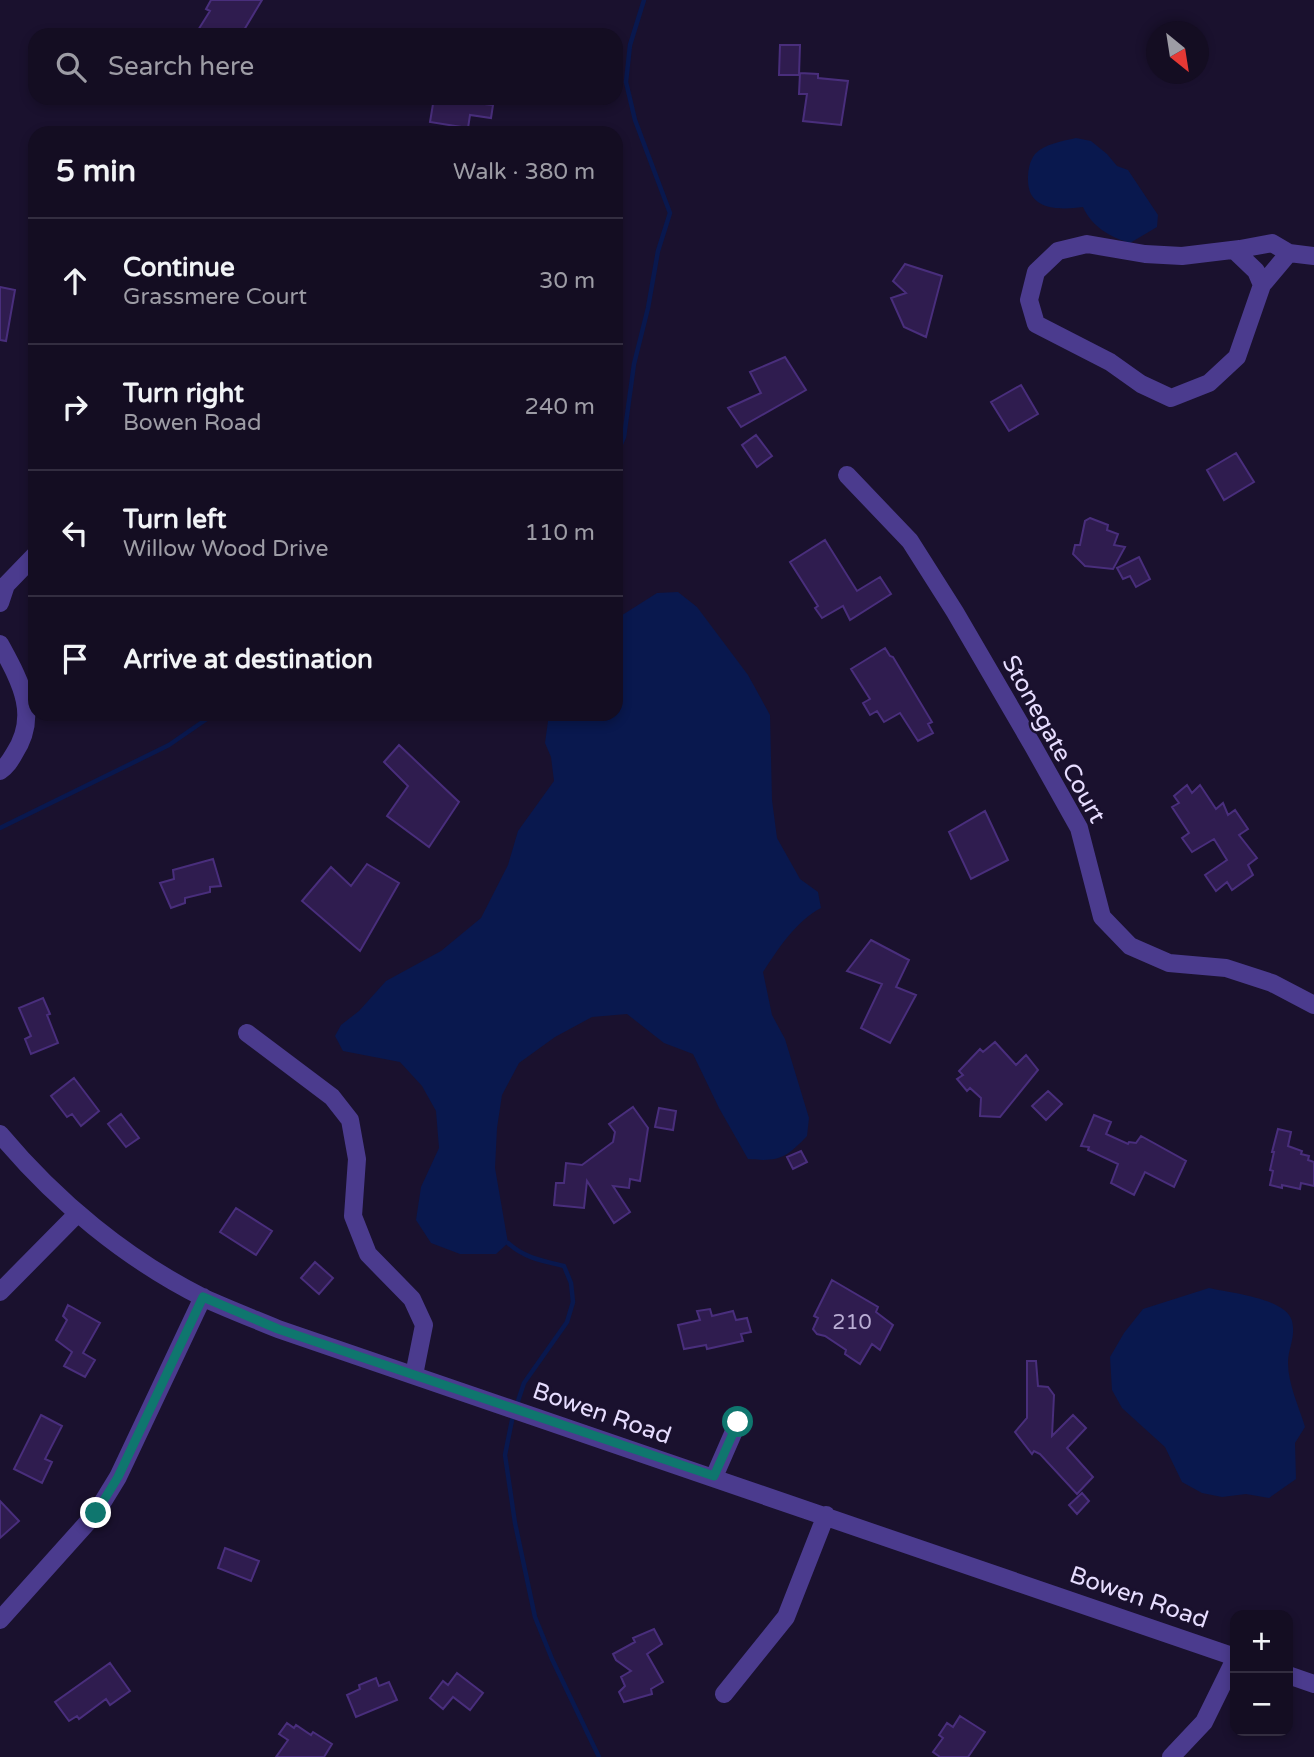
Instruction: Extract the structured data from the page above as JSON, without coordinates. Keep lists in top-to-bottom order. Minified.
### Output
{"streets":{"street":["Stonegate Court","Bowen Road"]},"house_numbers":["210"],"north":"bottom right","page":{"search":"Search here","heading":["5 min","Walk · 380 m"],"list":[["Continue","Grassmere Court","30 m"],["Turn right","Bowen Road","240 m"],["Turn left","Willow Wood Drive","110 m"],"Arrive at destination"],"map_buttons":["+","−"]}}
